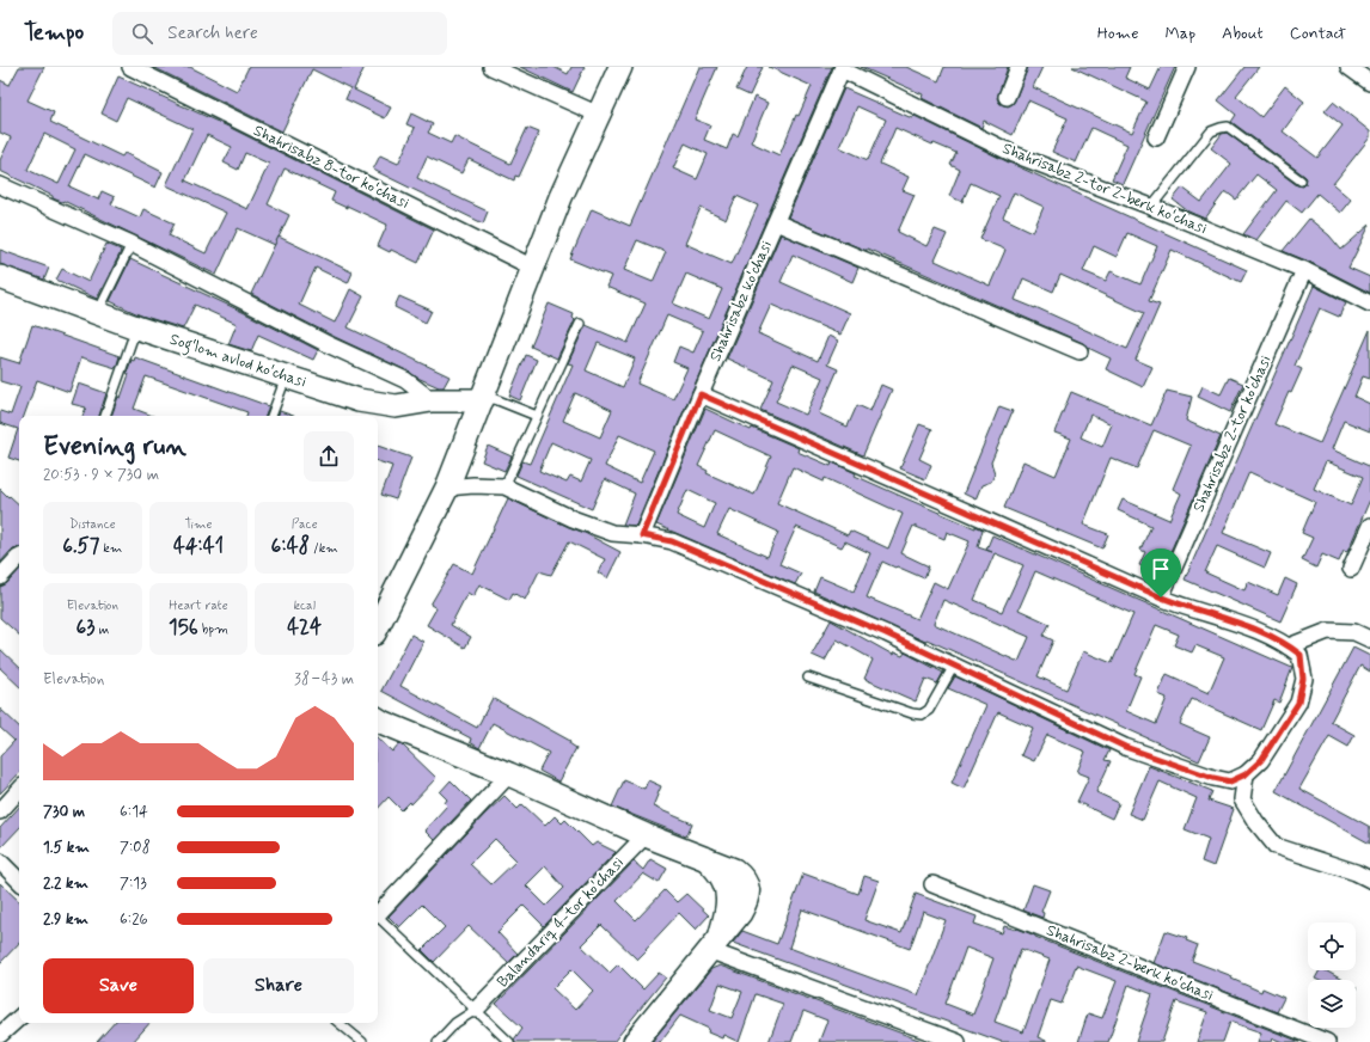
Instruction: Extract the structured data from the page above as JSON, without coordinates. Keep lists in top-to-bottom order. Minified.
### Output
{"streets":{"street":["Shahrisabz 8-tor koʻchasi","Shahrisabz 2-tor 2-berk koʻchasi","Shahrisabz koʻchasi","Sogʻlom avlod koʻchasi","Shahrisabz 2-tor koʻchasi","Balandariq 4-tor koʻchasi","Shahrisabz 2-berk koʻchasi"]},"crossings":[["Shahrisabz 2-tor 2-berk koʻchasi","Shahrisabz koʻchasi"],["Shahrisabz 2-tor 2-berk koʻchasi","Shahrisabz 2-tor koʻchasi"]],"page":{"header":"Tempo","search":"Search here","nav":["Home","Map","About","Contact"],"heading":["Evening run","20:53 · 9 × 730 m"],"stats":[["Distance","6.57 km"],["Time","44:41"],["Pace","6:48 /km"],["Elevation","63 m"],["Heart rate","156 bpm"],["kcal","424"]],"chart":["Elevation","38–43 m"],"list":[{"name":"730 m","note":"6:14"},{"name":"1.5 km","note":"7:08"},{"name":"2.2 km","note":"7:13"},{"name":"2.9 km","note":"6:26"}],"buttons":["Save","Share"]}}
